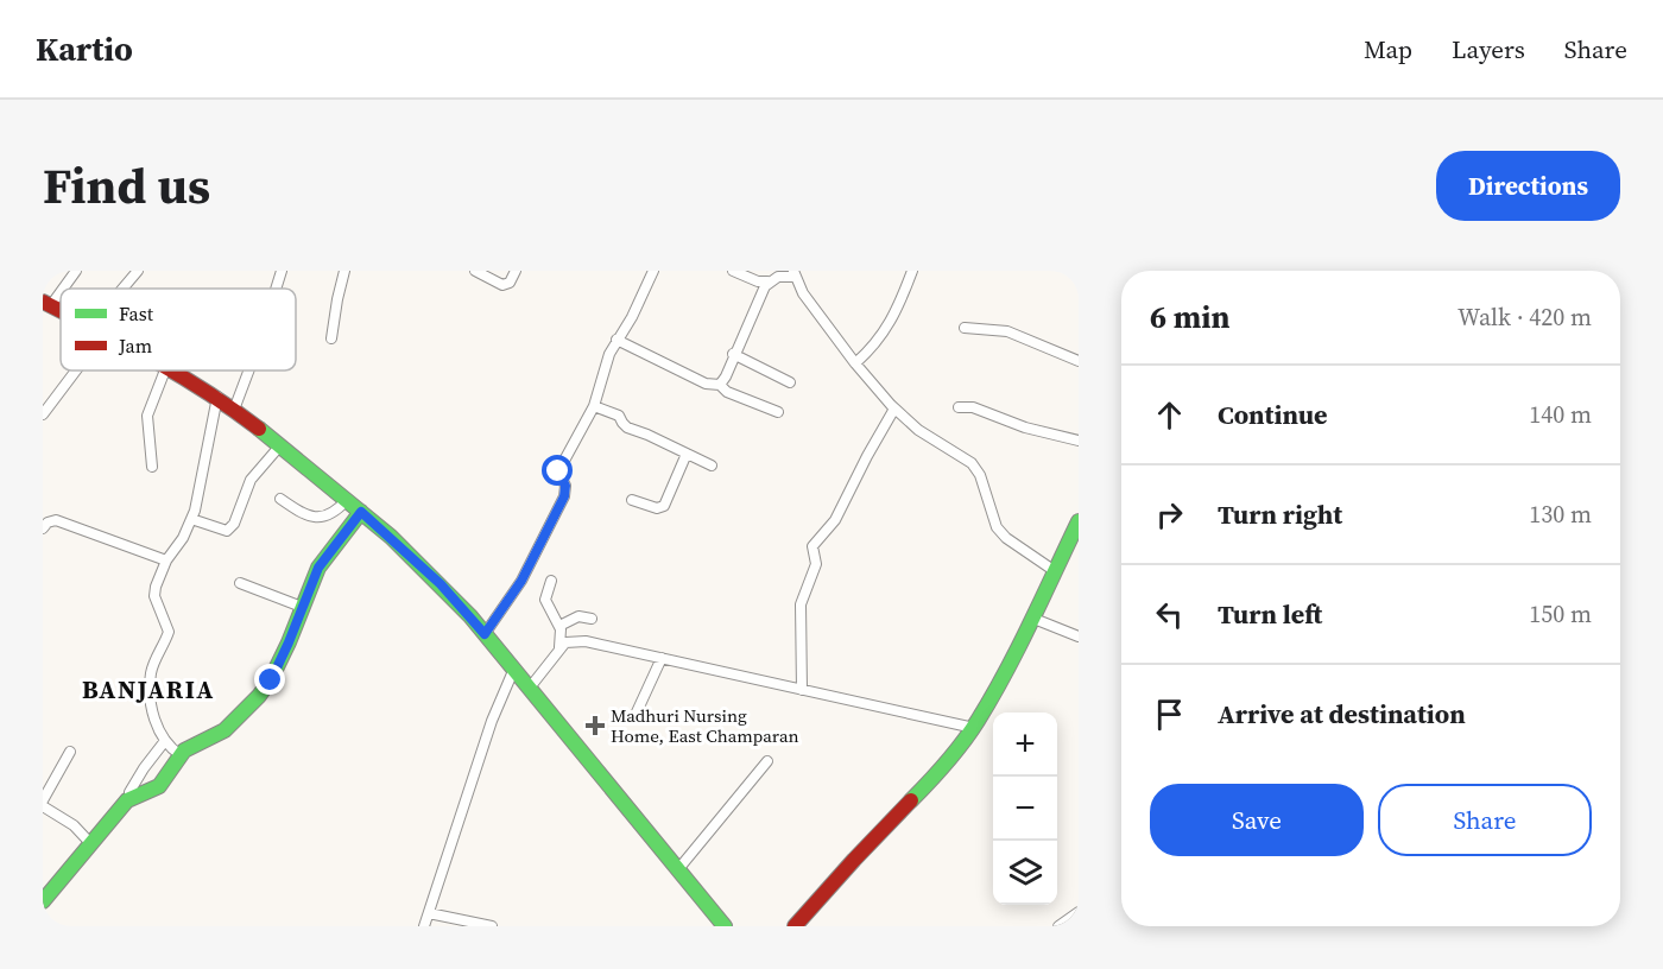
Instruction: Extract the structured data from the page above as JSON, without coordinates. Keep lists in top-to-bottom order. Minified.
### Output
{"districts":["BANJARIA"],"places":{"health":["Madhuri Nursing Home, East Champaran"]},"legend":["Fast","Jam"],"page":{"header":"Kartio","nav":["Map","Layers","Share"],"title":"Find us","buttons":["Directions",["Save","Share"]],"heading":["6 min","Walk · 420 m"],"list":[["Continue","140 m"],["Turn right","130 m"],["Turn left","150 m"],"Arrive at destination"],"map_buttons":["+","−"]}}
